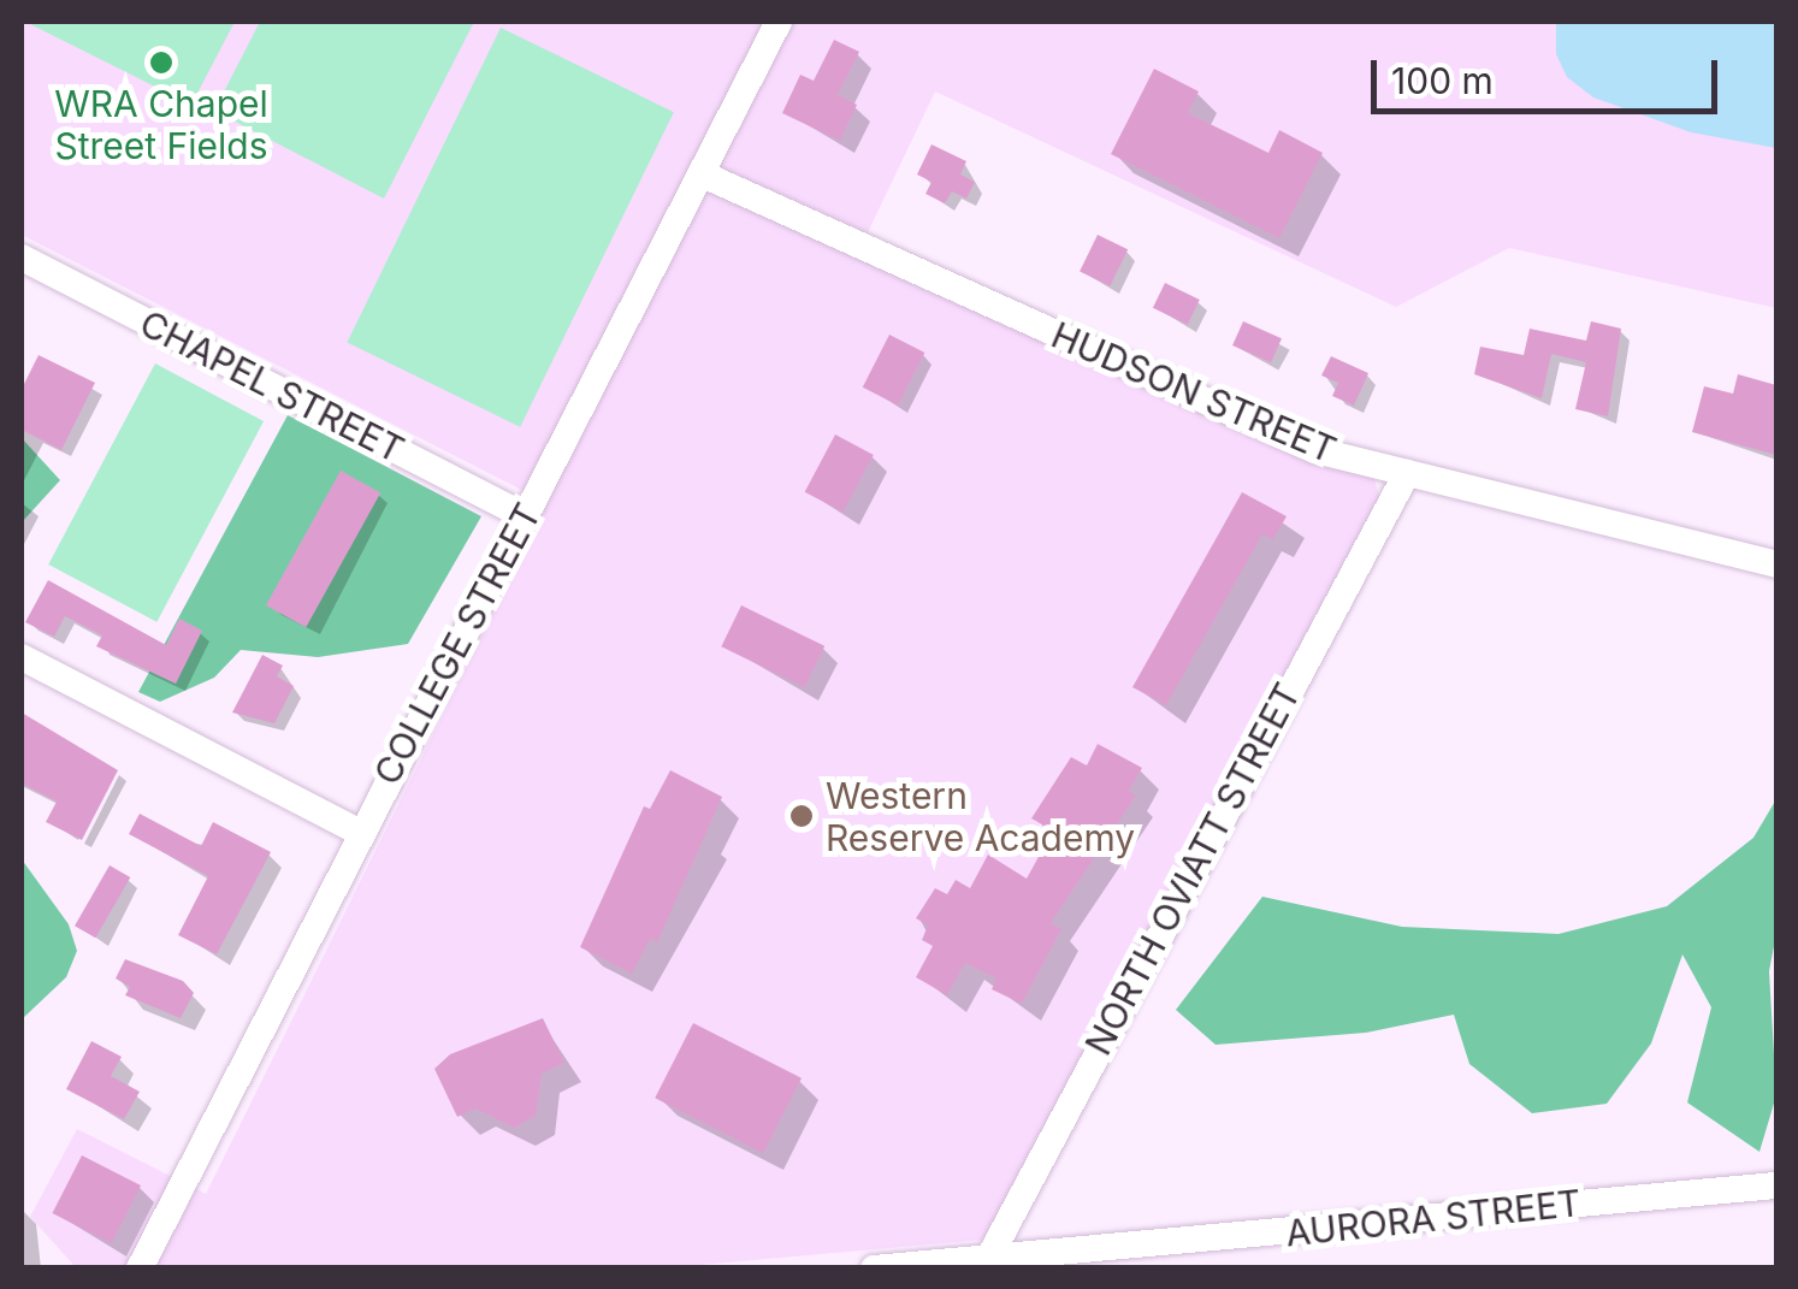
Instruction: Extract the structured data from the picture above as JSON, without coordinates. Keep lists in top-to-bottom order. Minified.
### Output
{"streets":{"street":["CHAPEL STREET","HUDSON STREET","COLLEGE STREET","NORTH OVIATT STREET","AURORA STREET"]},"crossings":[["CHAPEL STREET","COLLEGE STREET"],["HUDSON STREET","COLLEGE STREET"],["HUDSON STREET","NORTH OVIATT STREET"],["NORTH OVIATT STREET","AURORA STREET"]],"places":["WRA Chapel Street Fields","Western Reserve Academy"],"scale_bar":"100 m"}
